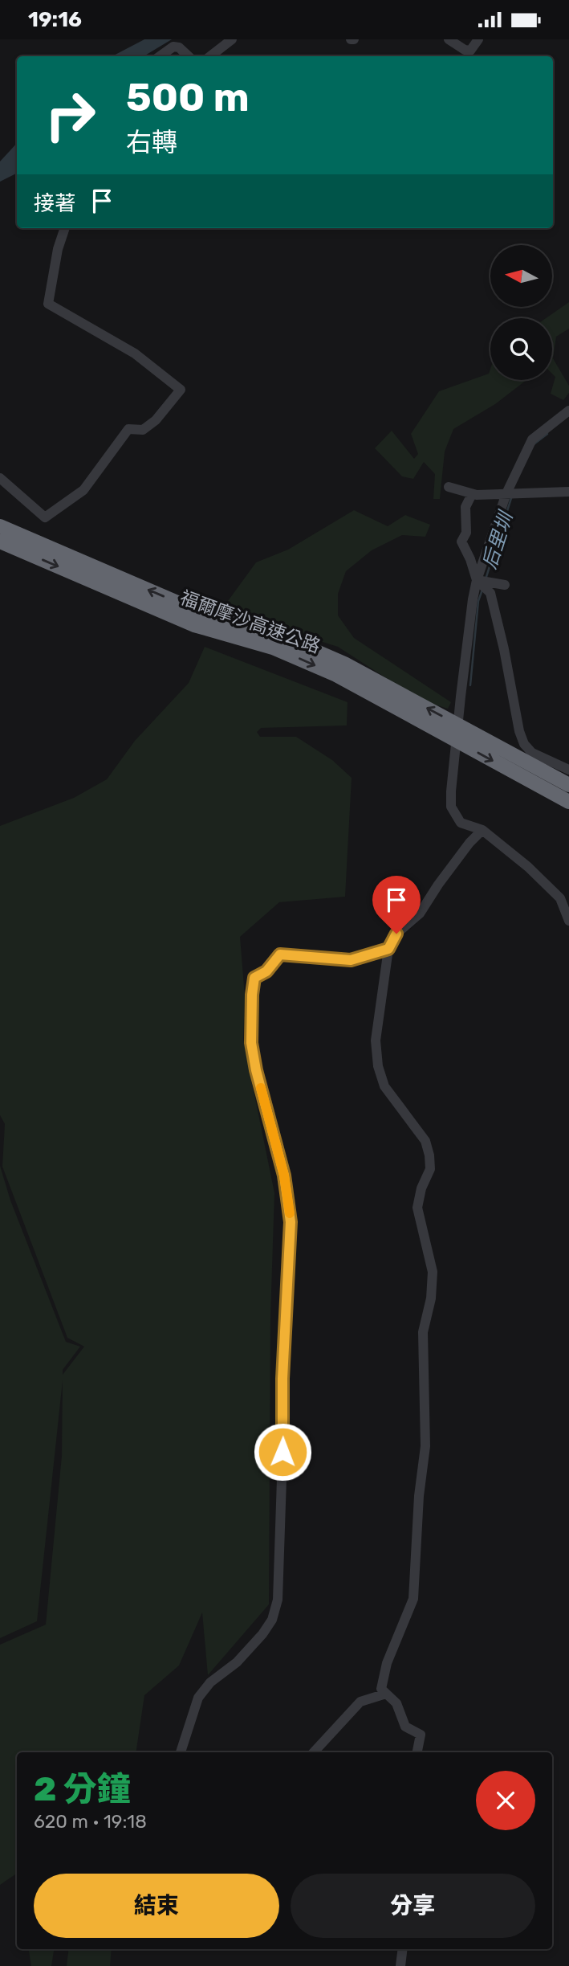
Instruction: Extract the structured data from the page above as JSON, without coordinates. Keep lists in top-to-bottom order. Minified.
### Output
{"streets":{"highway":["福爾摩沙高速公路"]},"water":["后里圳"],"north":"left","page":{"status":"19:16","turn":["500 m","右轉"],"then":"接著","heading":["2 分鐘","620 m · 19:18"],"buttons":["結束","分享"]}}
